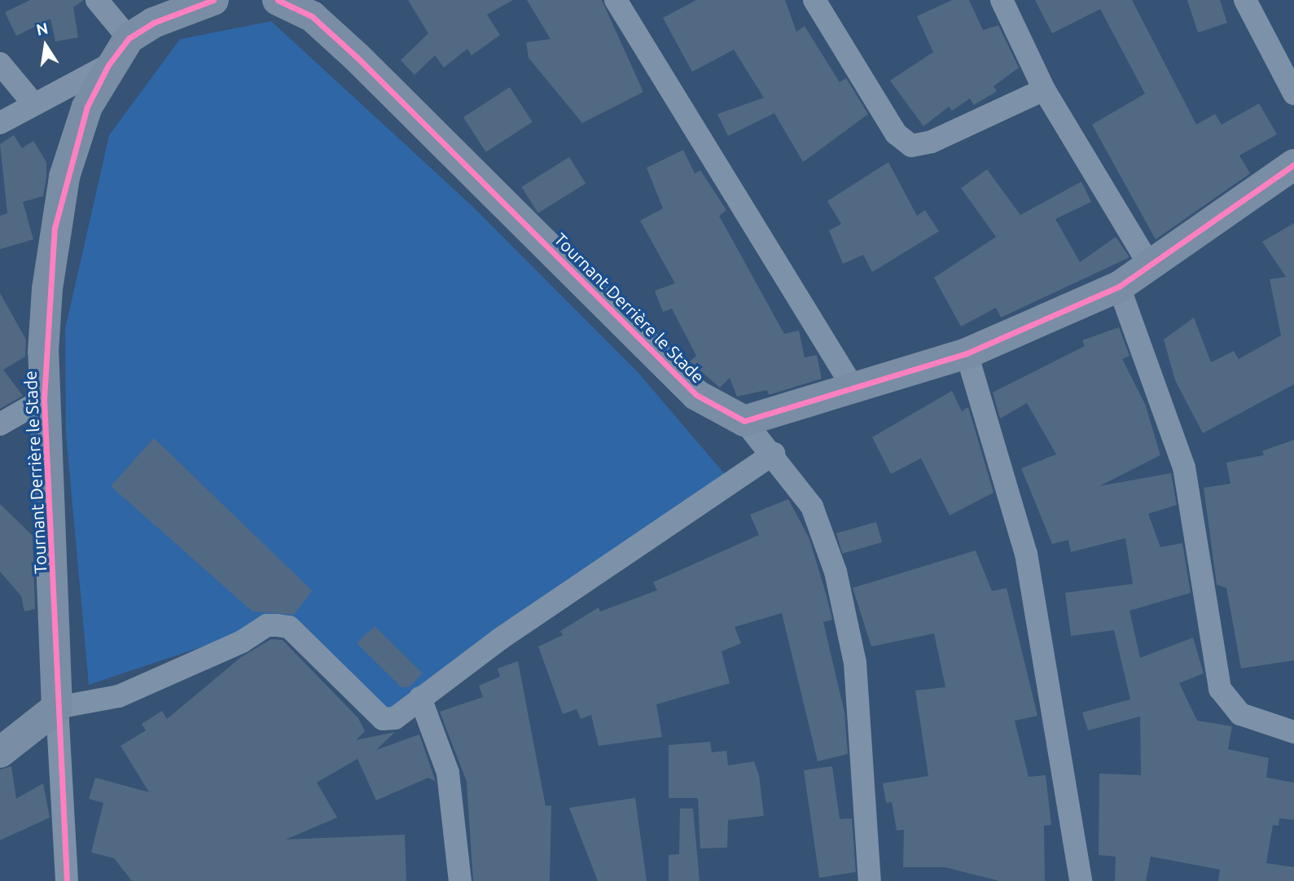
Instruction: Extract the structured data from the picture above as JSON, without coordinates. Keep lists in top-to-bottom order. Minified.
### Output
{"streets":{"street":["Tournant Derrière le Stade"]},"north":"top"}
